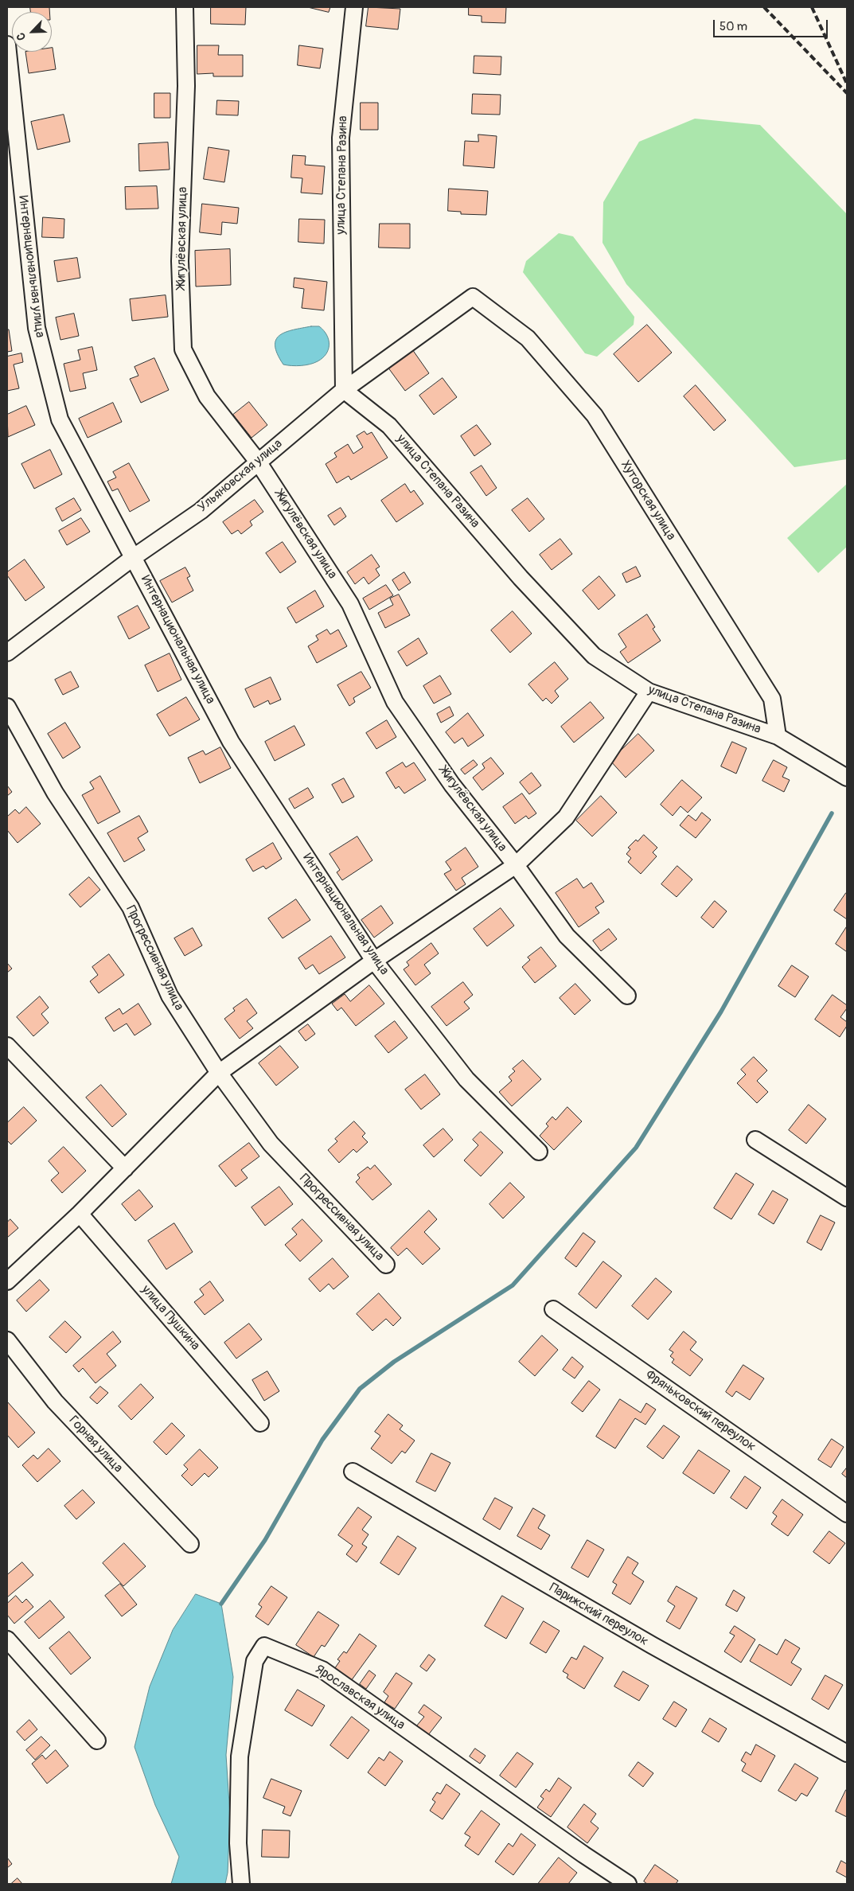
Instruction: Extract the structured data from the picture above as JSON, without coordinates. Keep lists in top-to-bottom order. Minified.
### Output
{"streets":{"street":["улица Степана Разина","Жигулёвская улица","Интернациональная улица","Ульяновская улица","Хуторская улица","Прогрессивная улица","улица Пушкина","Фряньковский переулок","Горная улица","Парижский переулок","Ярославская улица"]},"crossings":[["улица Степана Разина","Ульяновская улица"],["улица Степана Разина","Хуторская улица"],["Жигулёвская улица","Ульяновская улица"],["Интернациональная улица","Ульяновская улица"],["Ульяновская улица","Хуторская улица"]],"scale_bar":"50 m","north":"bottom left"}
